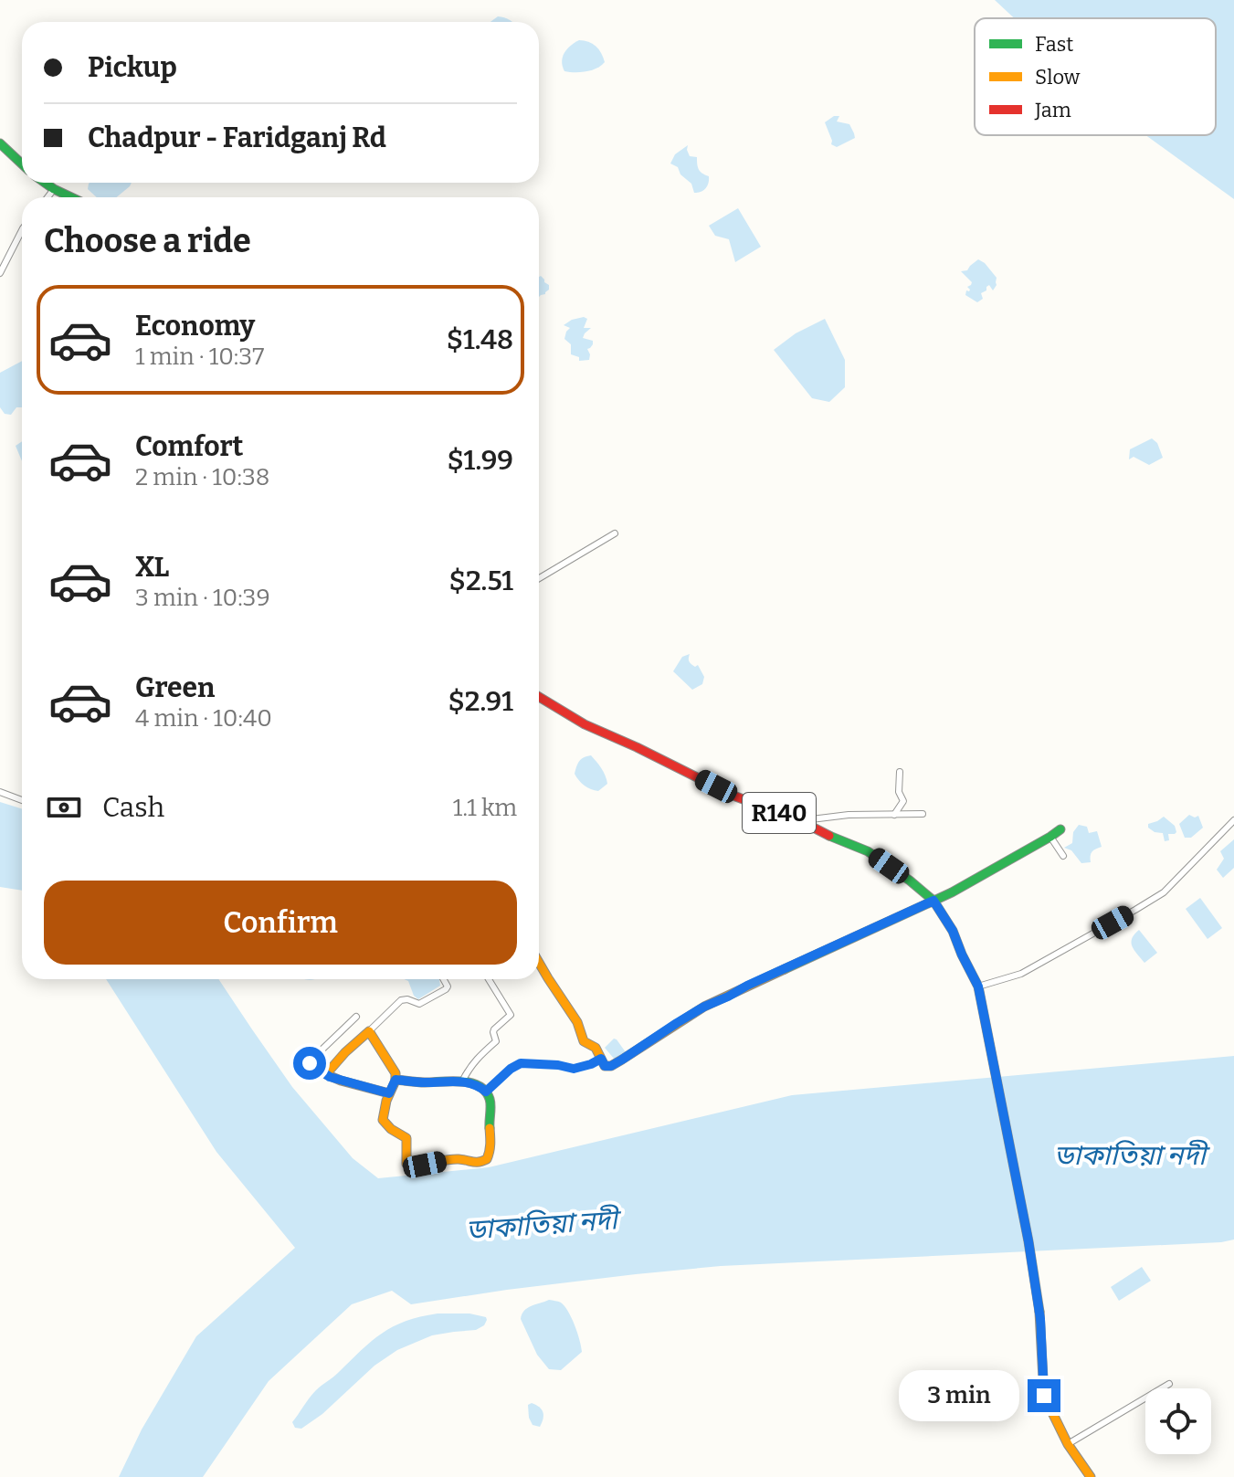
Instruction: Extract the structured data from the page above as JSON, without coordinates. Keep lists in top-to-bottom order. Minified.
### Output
{"streets":{"street":["R140"]},"water":["ডাকাতিয়া নদী"],"legend":["Fast","Slow","Jam"],"page":{"banner":["Pickup","Chadpur - Faridganj Rd"],"heading":"Choose a ride","list":[{"name":"Economy","note":"1 min · 10:37","value":"$1.48"},{"name":"Comfort","note":"2 min · 10:38","value":"$1.99"},{"name":"XL","note":"3 min · 10:39","value":"$2.51"},{"name":"Green","note":"4 min · 10:40","value":"$2.91"}],"pay":["Cash","1.1 km"],"buttons":"Confirm","bubble":"3 min"}}
